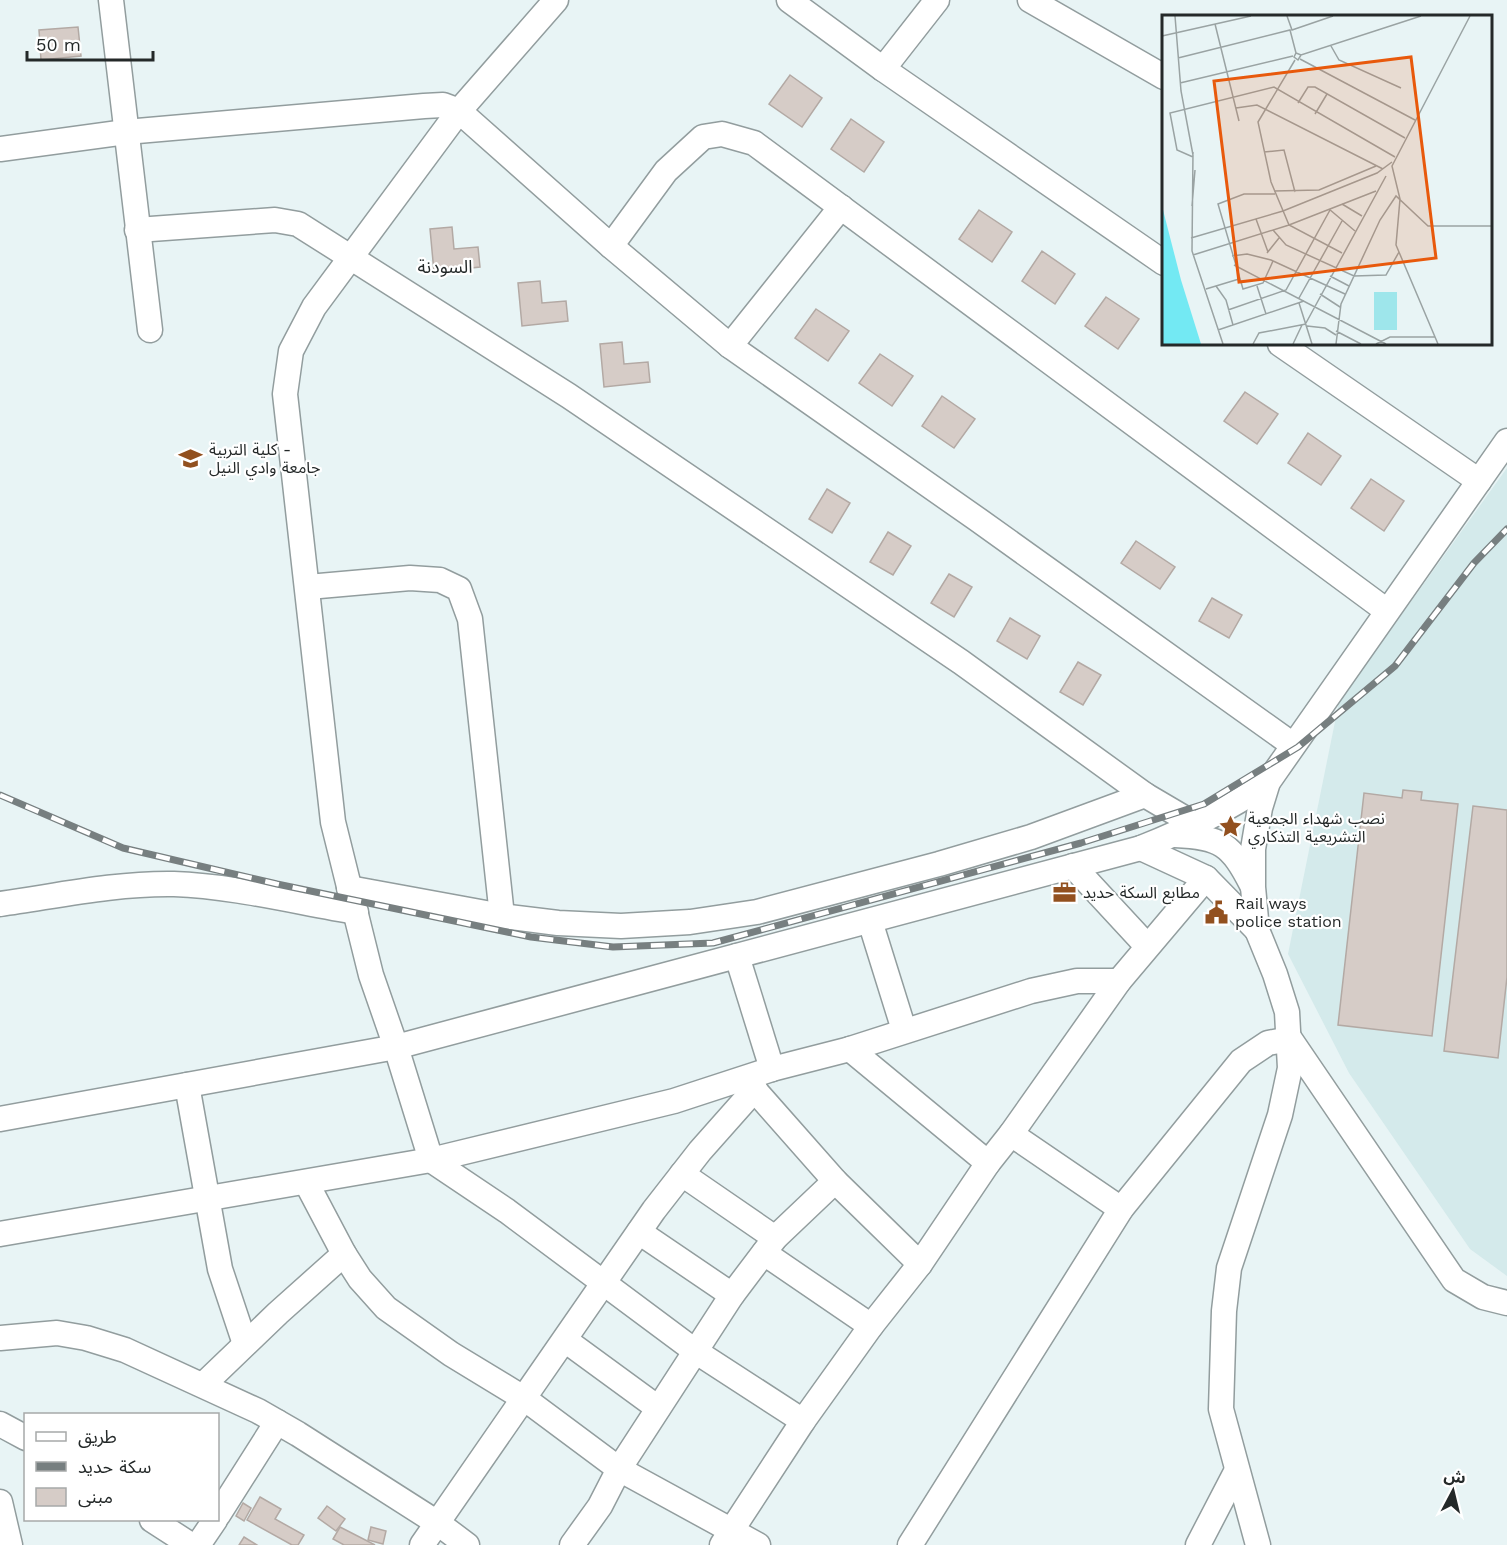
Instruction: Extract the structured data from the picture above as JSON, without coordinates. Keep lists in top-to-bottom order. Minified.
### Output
{"districts":["السودنة"],"places":{"school or university":["كلية التربية - جامعة وادي النيل"],"place":["نصب شهداء الجمعية التشريعية التذكاري"],"office":["مطابع السكة حديد"],"public building":["Rail ways police station"]},"legend":["طريق","سكة حديد","مبنى"],"scale_bar":"50 m","north":"top"}
